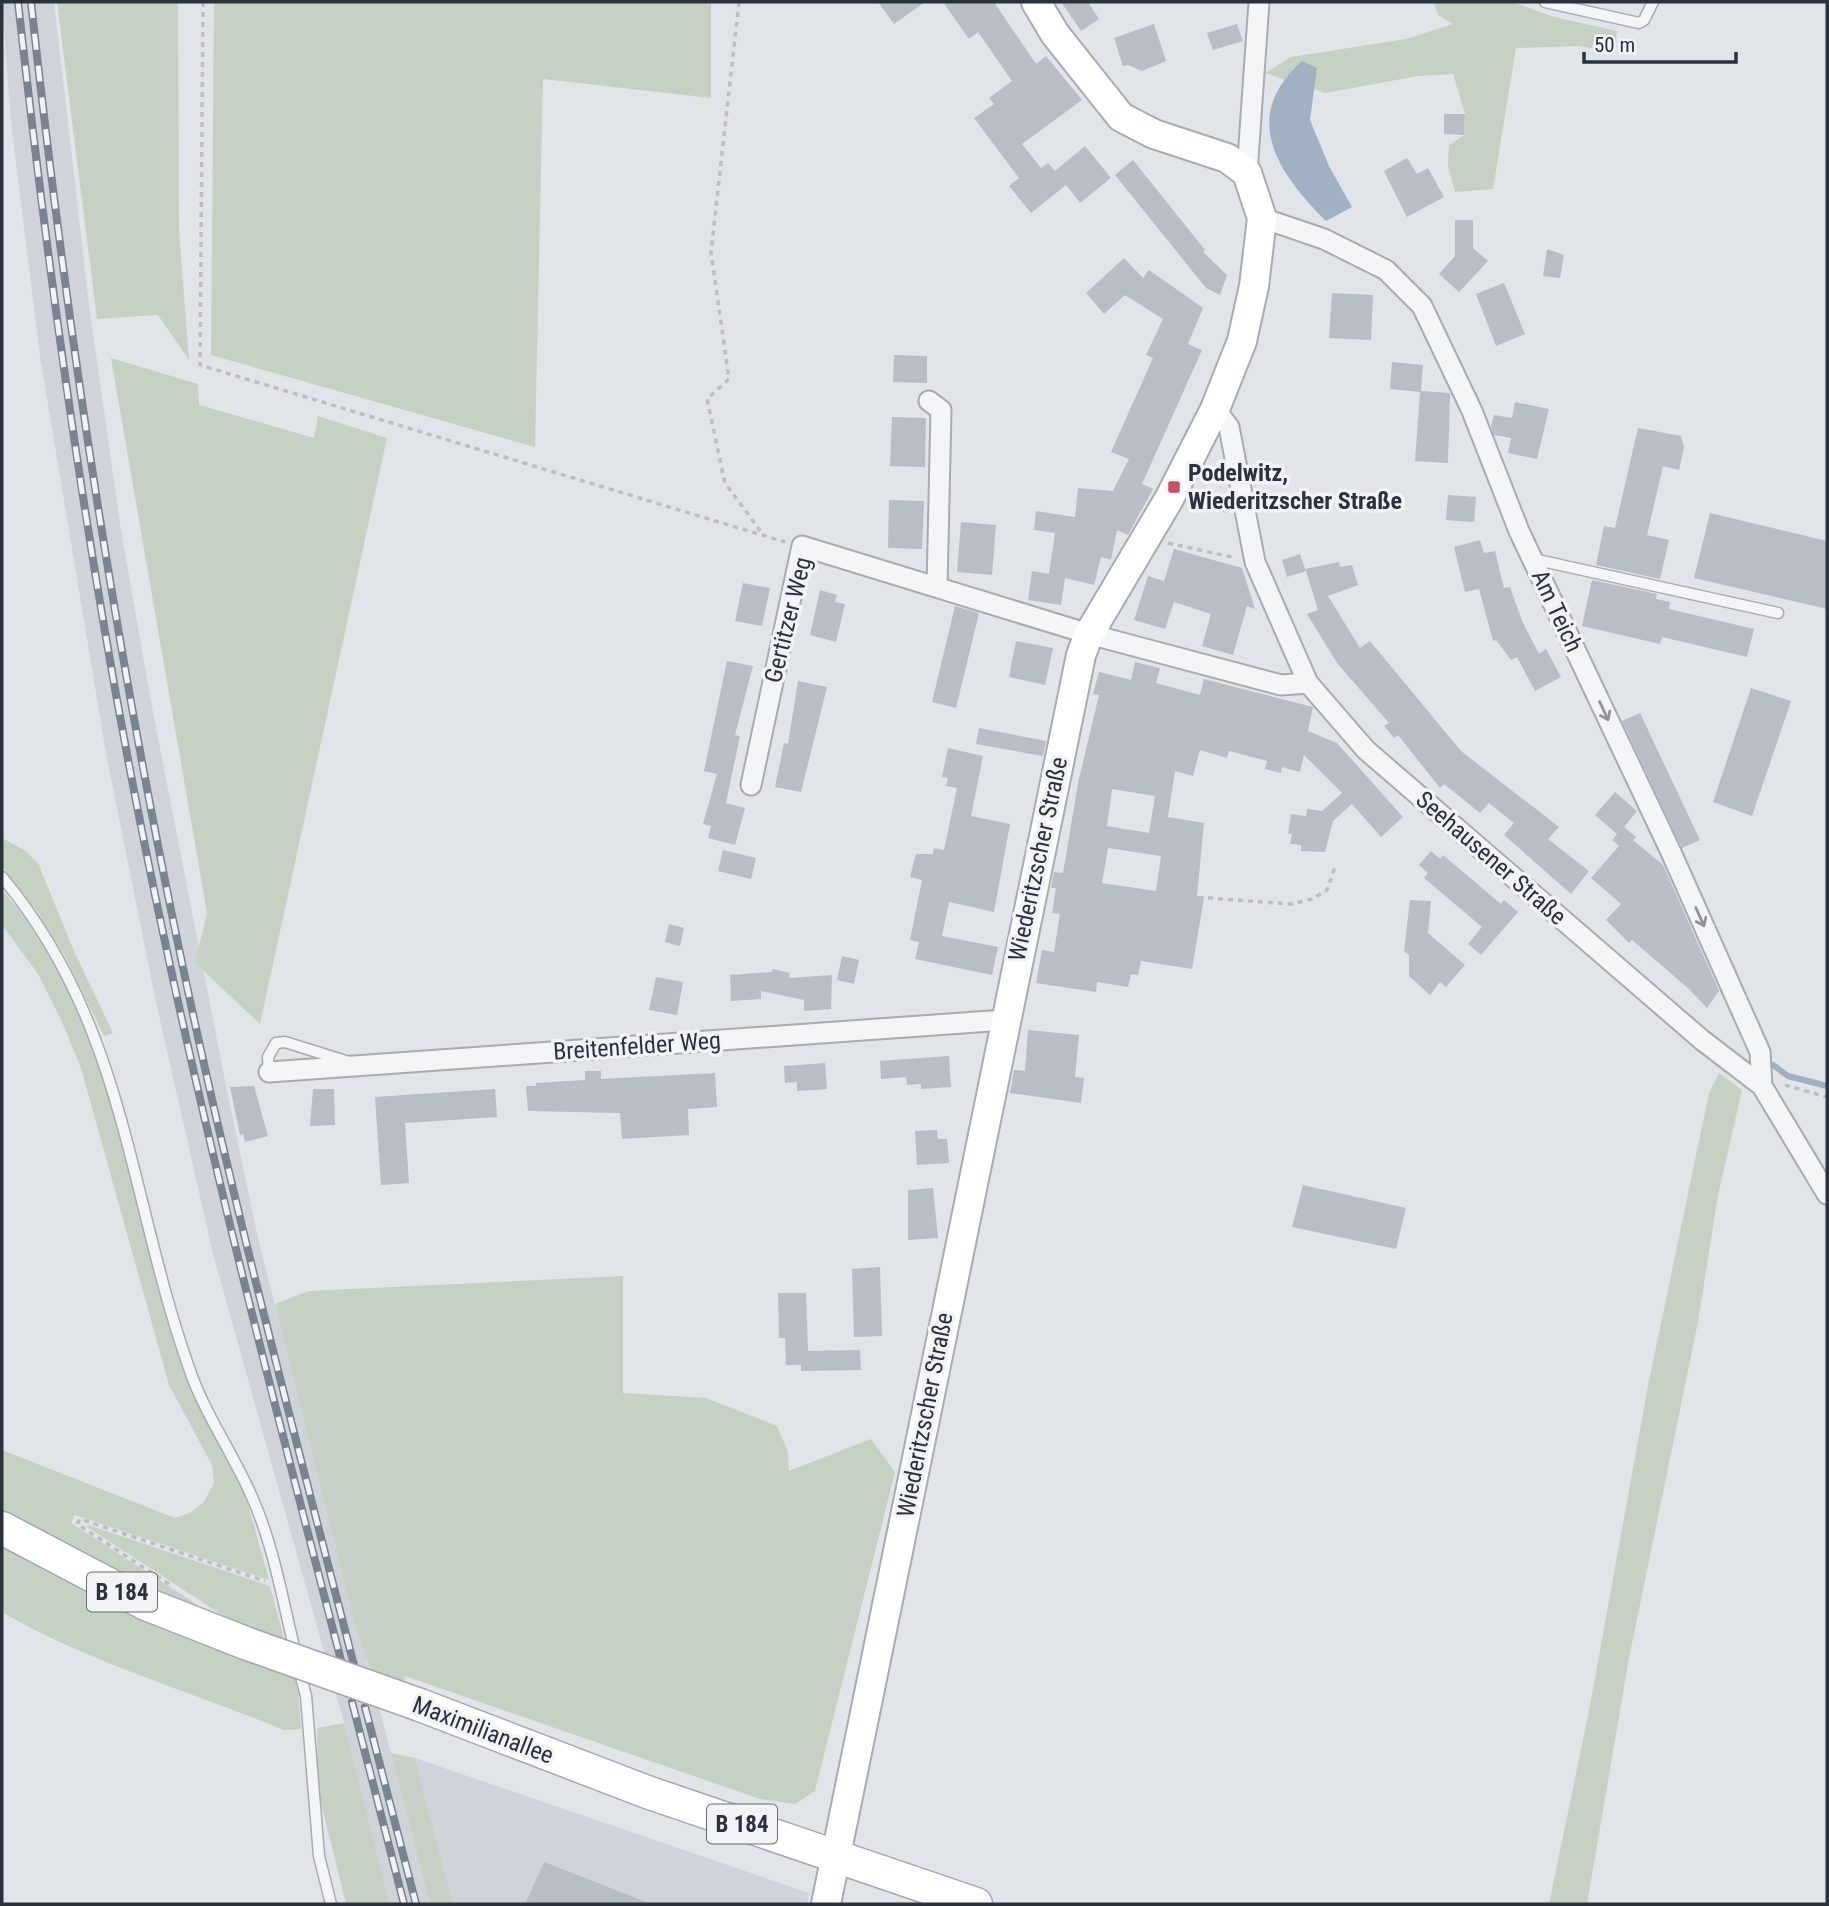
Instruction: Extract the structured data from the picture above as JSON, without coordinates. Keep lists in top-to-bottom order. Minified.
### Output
{"streets":{"main road":["B 184","Maximilianallee"],"street":["Am Teich","Gertitzer Weg","Seehausener Straße","Wiederitzscher Straße","Breitenfelder Weg"]},"crossings":[["Am Teich","Seehausener Straße"],["Am Teich","Wiederitzscher Straße"],["Gertitzer Weg","Wiederitzscher Straße"],["Seehausener Straße","Wiederitzscher Straße"],["Wiederitzscher Straße","Breitenfelder Weg"],["Wiederitzscher Straße","Maximilianallee"]],"one_way":["Am Teich"],"places":{"transit":["Podelwitz, Wiederitzscher Straße"]},"scale_bar":"50 m"}
